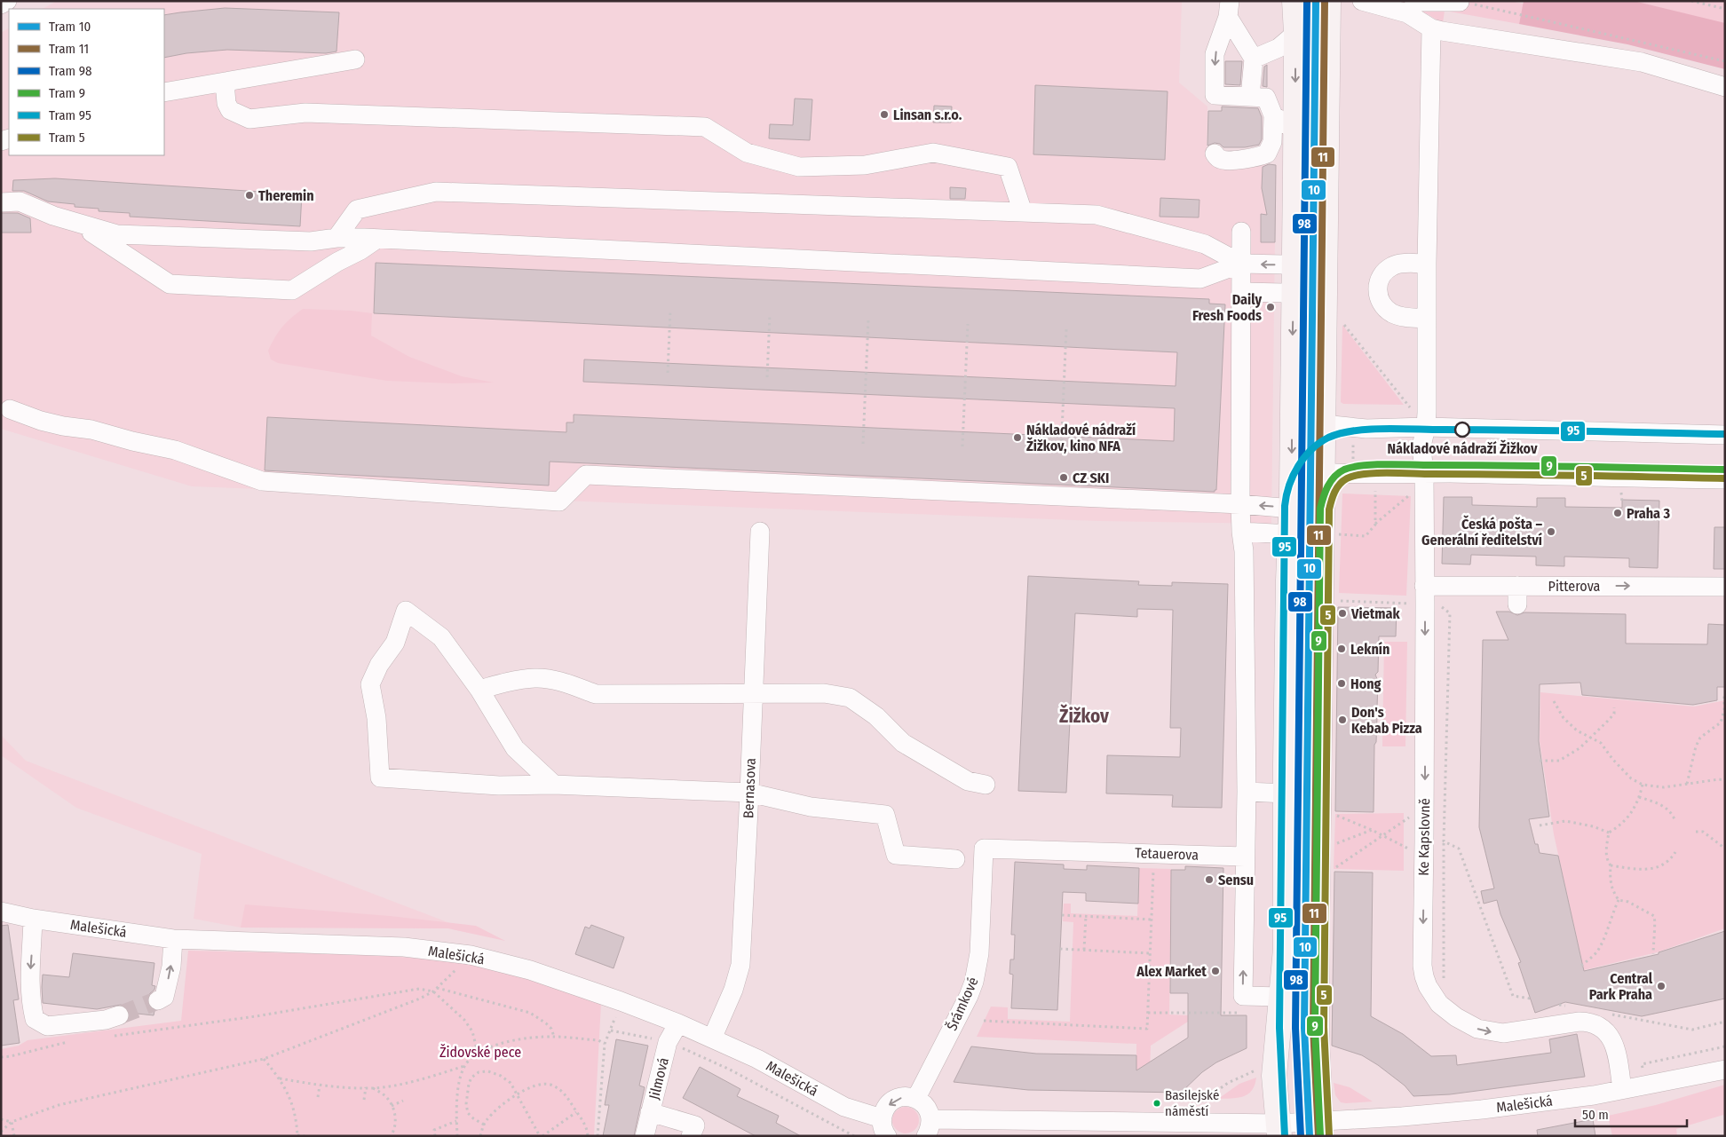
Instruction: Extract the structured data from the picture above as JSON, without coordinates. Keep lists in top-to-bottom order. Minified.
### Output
{"streets":{"street":["Pitterova","Bernasova","Ke Kapslovně","Tetauerova","Malešická","Šrámkové","Jilmová"]},"crossings":[["Pitterova","Ke Kapslovně"],["Bernasova","Malešická"],["Ke Kapslovně","Malešická"],["Tetauerova","Šrámkové"],["Malešická","Jilmová"]],"one_way":["Ke Kapslovně"],"districts":["Žižkov"],"parks":["Židovské pece"],"places":["Linsan s.r.o.","Theremin","Daily Fresh Foods","Nákladové nádraží Žižkov","Nákladové nádraží Žižkov, kino NFA","CZ SKI","Praha 3","Česká pošta – Generální ředitelství","Vietmak","Leknín","Hong","Don's Kebab Pizza","Sensu","Alex Market","Central Park Praha","Basilejské náměstí"],"lines":["tram line 10","tram line 11","tram line 98","tram line 95","tram line 9","tram line 5"],"legend":["Tram 10","Tram 11","Tram 98","Tram 9","Tram 95","Tram 5"],"scale_bar":"50 m"}
